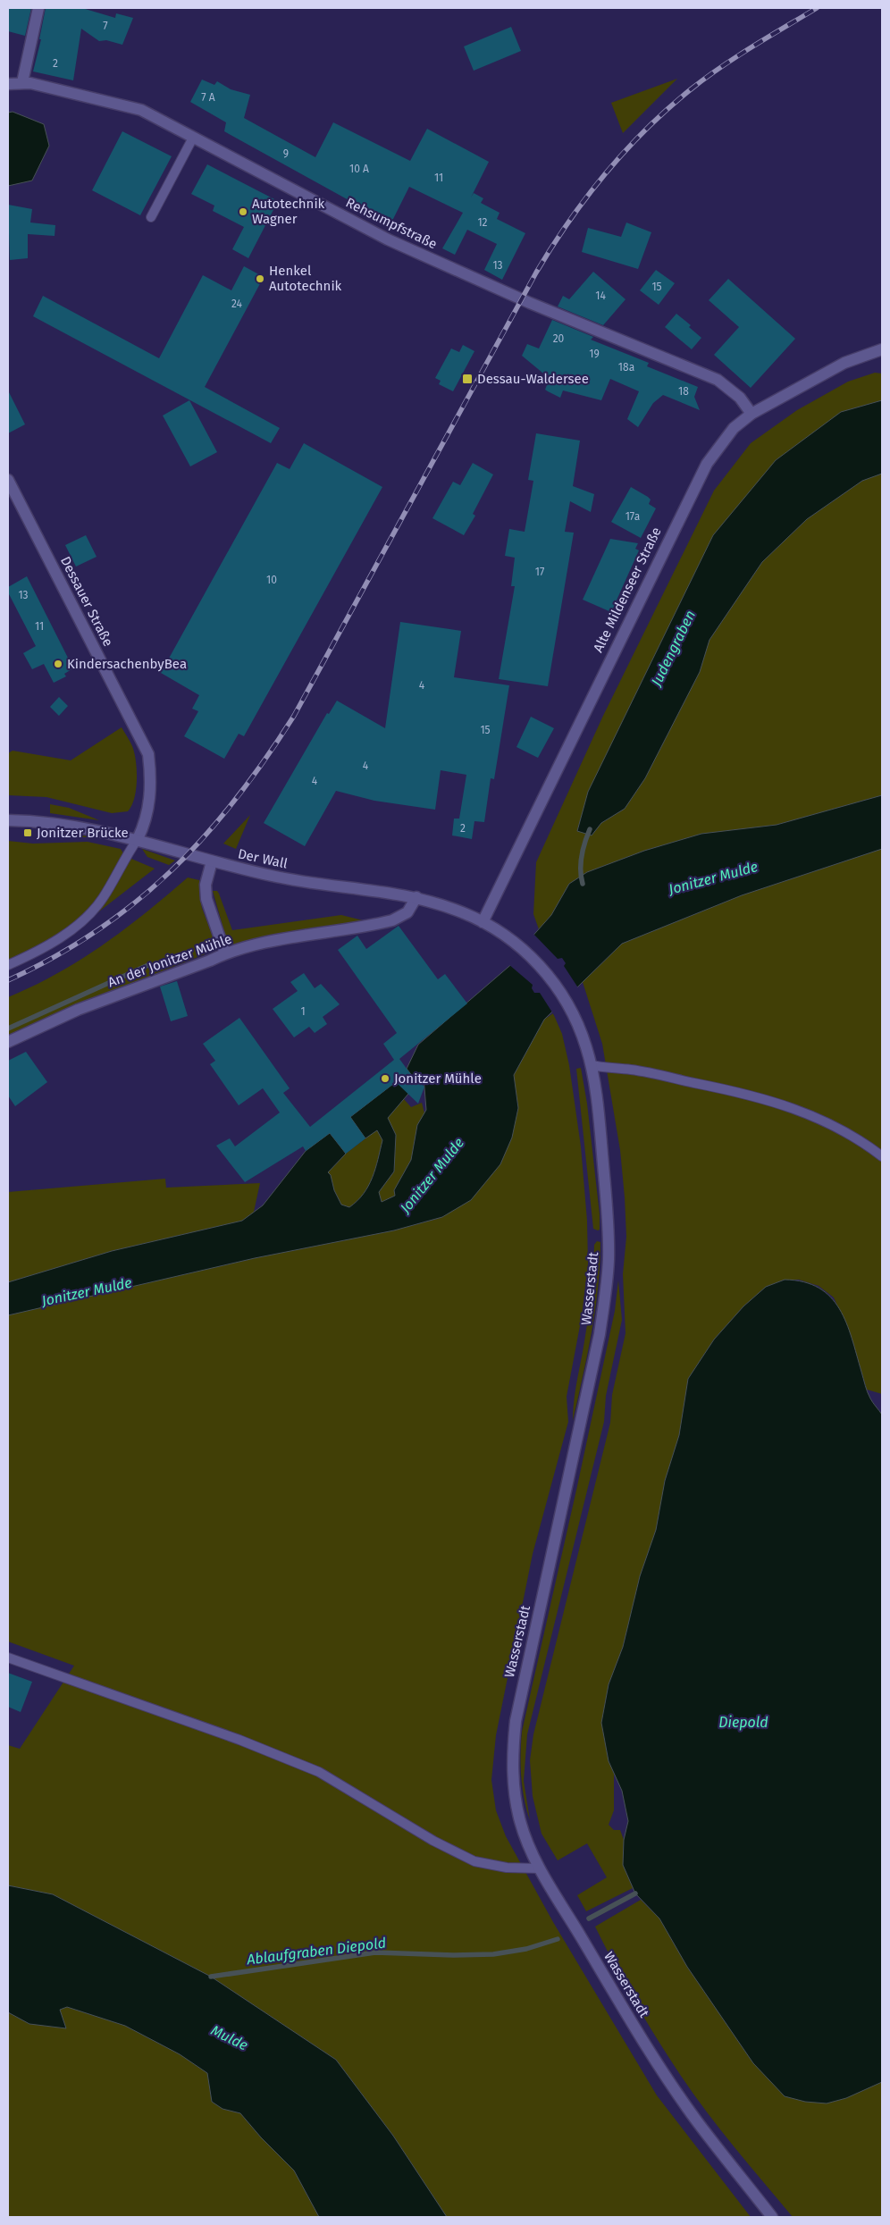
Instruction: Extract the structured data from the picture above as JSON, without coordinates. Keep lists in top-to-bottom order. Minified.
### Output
{"streets":{"main road":["Rehsumpfstraße","Alte Mildenseer Straße","Dessauer Straße","Der Wall","An der Jonitzer Mühle","Wasserstadt"]},"crossings":[["Rehsumpfstraße","Alte Mildenseer Straße"],["Alte Mildenseer Straße","Der Wall"],["Dessauer Straße","Der Wall"],["Der Wall","An der Jonitzer Mühle"],["Der Wall","Wasserstadt"]],"water":["Judengraben","Jonitzer Mulde","Diepold","Ablaufgraben Diepold","Mulde"],"places":{"other":["Autotechnik Wagner","Henkel Autotechnik","KindersachenbyBea","Jonitzer Mühle"],"transit":["Dessau-Waldersee","Jonitzer Brücke"]},"house_numbers":["7","2","7 A","9","10 A","11","12","13","15","14","24","20","19","18a","18","17a","17","10","13","11","4","15","4","4","2","1"]}
